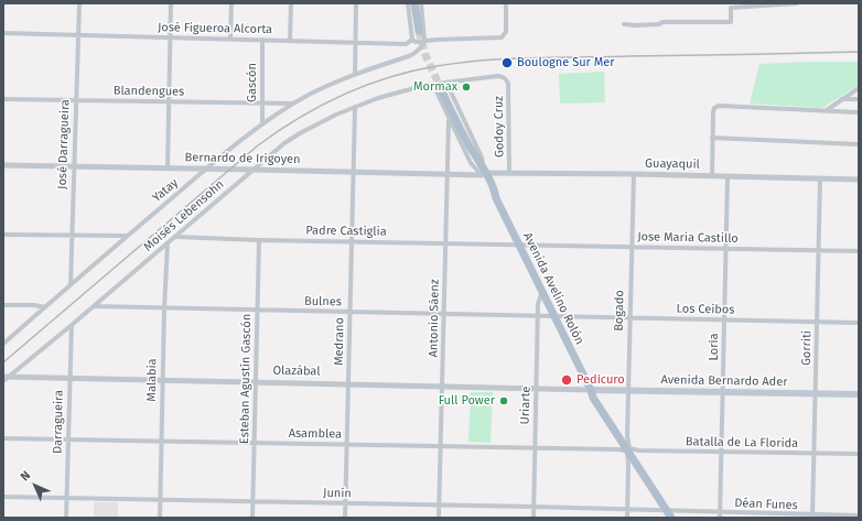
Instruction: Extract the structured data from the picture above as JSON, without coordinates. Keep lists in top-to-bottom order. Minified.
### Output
{"streets":{"main road":["Avenida Avelino Rolón","Avenida Bernardo Ader"],"street":["José Figueroa Alcorta","Gascón","Blandengues","Godoy Cruz","José Darragueira","Bernardo de Irigoyen","Guayaquil","Yatay","Moisés Lebensohn","Padre Castiglia","Jose Maria Castillo","Bulnes","Los Ceibos","Bogado","Antonio Sáenz","Medrano","Loria","Gorriti","Olazábal","Esteban Agustín Gascón","Malabia","Uriarte","Darragueira","Asamblea","Batalla de La Florida","Junín","Déan Funes"]},"crossings":[["José Figueroa Alcorta","Gascón"],["José Figueroa Alcorta","José Darragueira"],["José Figueroa Alcorta","Yatay"],["Gascón","Blandengues"],["Gascón","Yatay"],["Blandengues","José Darragueira"],["Blandengues","Yatay"],["Godoy Cruz","Guayaquil"],["Godoy Cruz","Moisés Lebensohn"],["José Darragueira","Bernardo de Irigoyen"],["José Darragueira","Yatay"],["Bernardo de Irigoyen","Guayaquil"],["Bernardo de Irigoyen","Yatay"],["Bernardo de Irigoyen","Moisés Lebensohn"],["Bernardo de Irigoyen","Avenida Avelino Rolón"],["Bernardo de Irigoyen","Antonio Sáenz"],["Bernardo de Irigoyen","Medrano"],["Guayaquil","Avenida Avelino Rolón"],["Guayaquil","Bogado"],["Guayaquil","Loria"],["Guayaquil","Gorriti"],["Moisés Lebensohn","Padre Castiglia"],["Moisés Lebensohn","Avenida Avelino Rolón"],["Moisés Lebensohn","Bulnes"],["Moisés Lebensohn","Medrano"],["Moisés Lebensohn","Olazábal"],["Moisés Lebensohn","Malabia"],["Moisés Lebensohn","Darragueira"],["Padre Castiglia","Jose Maria Castillo"],["Padre Castiglia","Avenida Avelino Rolón"],["Padre Castiglia","Antonio Sáenz"],["Padre Castiglia","Medrano"],["Padre Castiglia","Esteban Agustín Gascón"],["Jose Maria Castillo","Avenida Avelino Rolón"],["Jose Maria Castillo","Bogado"],["Jose Maria Castillo","Loria"],["Jose Maria Castillo","Gorriti"],["Avenida Avelino Rolón","Bulnes"],["Avenida Avelino Rolón","Los Ceibos"],["Avenida Avelino Rolón","Bogado"],["Avenida Avelino Rolón","Antonio Sáenz"],["Avenida Avelino Rolón","Olazábal"],["Avenida Avelino Rolón","Avenida Bernardo Ader"],["Avenida Avelino Rolón","Uriarte"],["Avenida Avelino Rolón","Asamblea"],["Avenida Avelino Rolón","Batalla de La Florida"],["Avenida Avelino Rolón","Junín"],["Avenida Avelino Rolón","Déan Funes"],["Bulnes","Los Ceibos"],["Bulnes","Antonio Sáenz"],["Bulnes","Medrano"],["Bulnes","Esteban Agustín Gascón"],["Bulnes","Malabia"],["Bulnes","Uriarte"],["Los Ceibos","Bogado"],["Los Ceibos","Loria"],["Los Ceibos","Gorriti"],["Bogado","Avenida Bernardo Ader"],["Bogado","Asamblea"],["Bogado","Batalla de La Florida"],["Bogado","Junín"],["Antonio Sáenz","Olazábal"],["Antonio Sáenz","Asamblea"],["Antonio Sáenz","Junín"],["Medrano","Olazábal"],["Medrano","Asamblea"],["Medrano","Junín"],["Loria","Avenida Bernardo Ader"],["Loria","Batalla de La Florida"],["Loria","Déan Funes"],["Gorriti","Avenida Bernardo Ader"],["Gorriti","Batalla de La Florida"],["Gorriti","Déan Funes"],["Olazábal","Esteban Agustín Gascón"],["Olazábal","Malabia"],["Olazábal","Avenida Bernardo Ader"],["Olazábal","Uriarte"],["Olazábal","Darragueira"],["Esteban Agustín Gascón","Asamblea"],["Esteban Agustín Gascón","Junín"],["Malabia","Asamblea"],["Malabia","Junín"],["Uriarte","Asamblea"],["Uriarte","Junín"],["Darragueira","Asamblea"],["Darragueira","Junín"],["Asamblea","Batalla de La Florida"],["Junín","Déan Funes"]],"places":["Boulogne Sur Mer","Mormax","Pedicuro","Full Power"],"north":"top left"}
